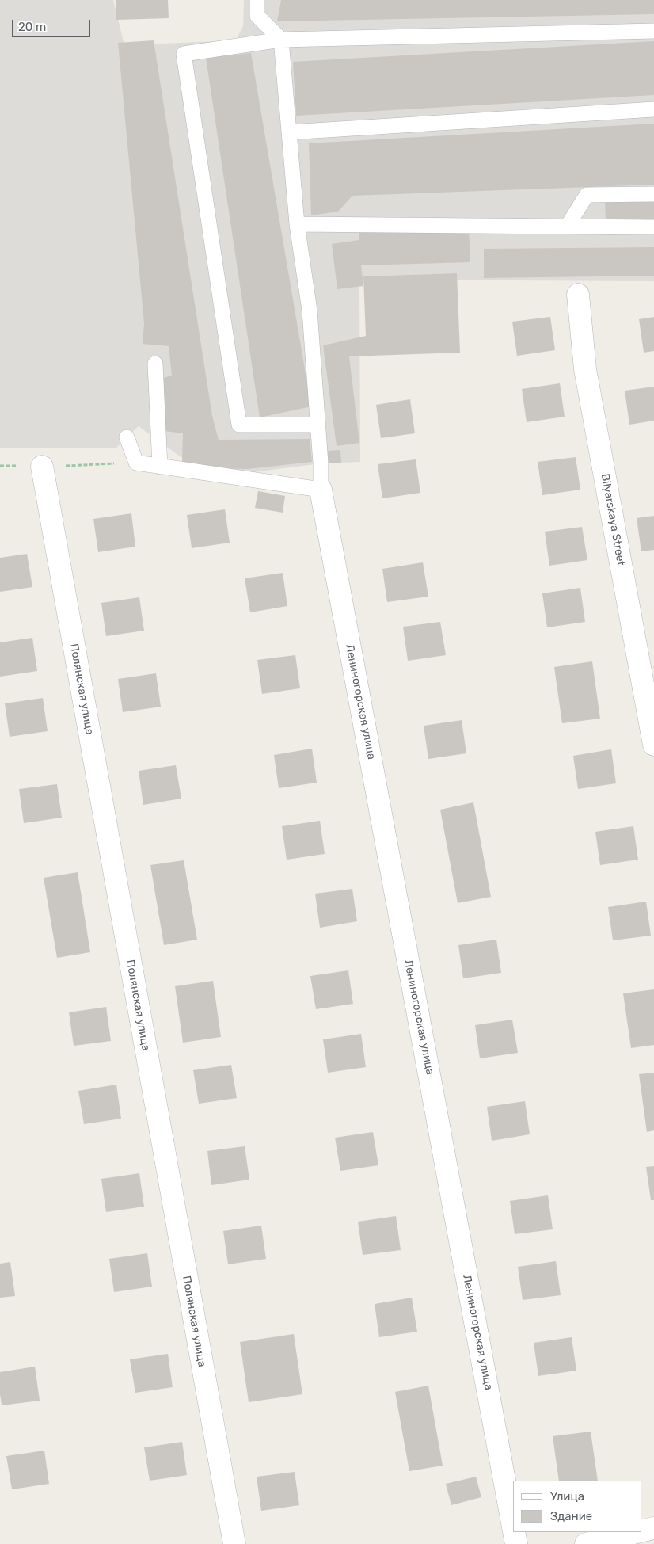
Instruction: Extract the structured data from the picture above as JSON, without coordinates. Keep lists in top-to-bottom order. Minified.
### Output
{"streets":{"street":["Bilyarskaya Street","Полянская улица","Лениногорская улица"]},"legend":["Улица","Здание"],"scale_bar":"20 m"}
